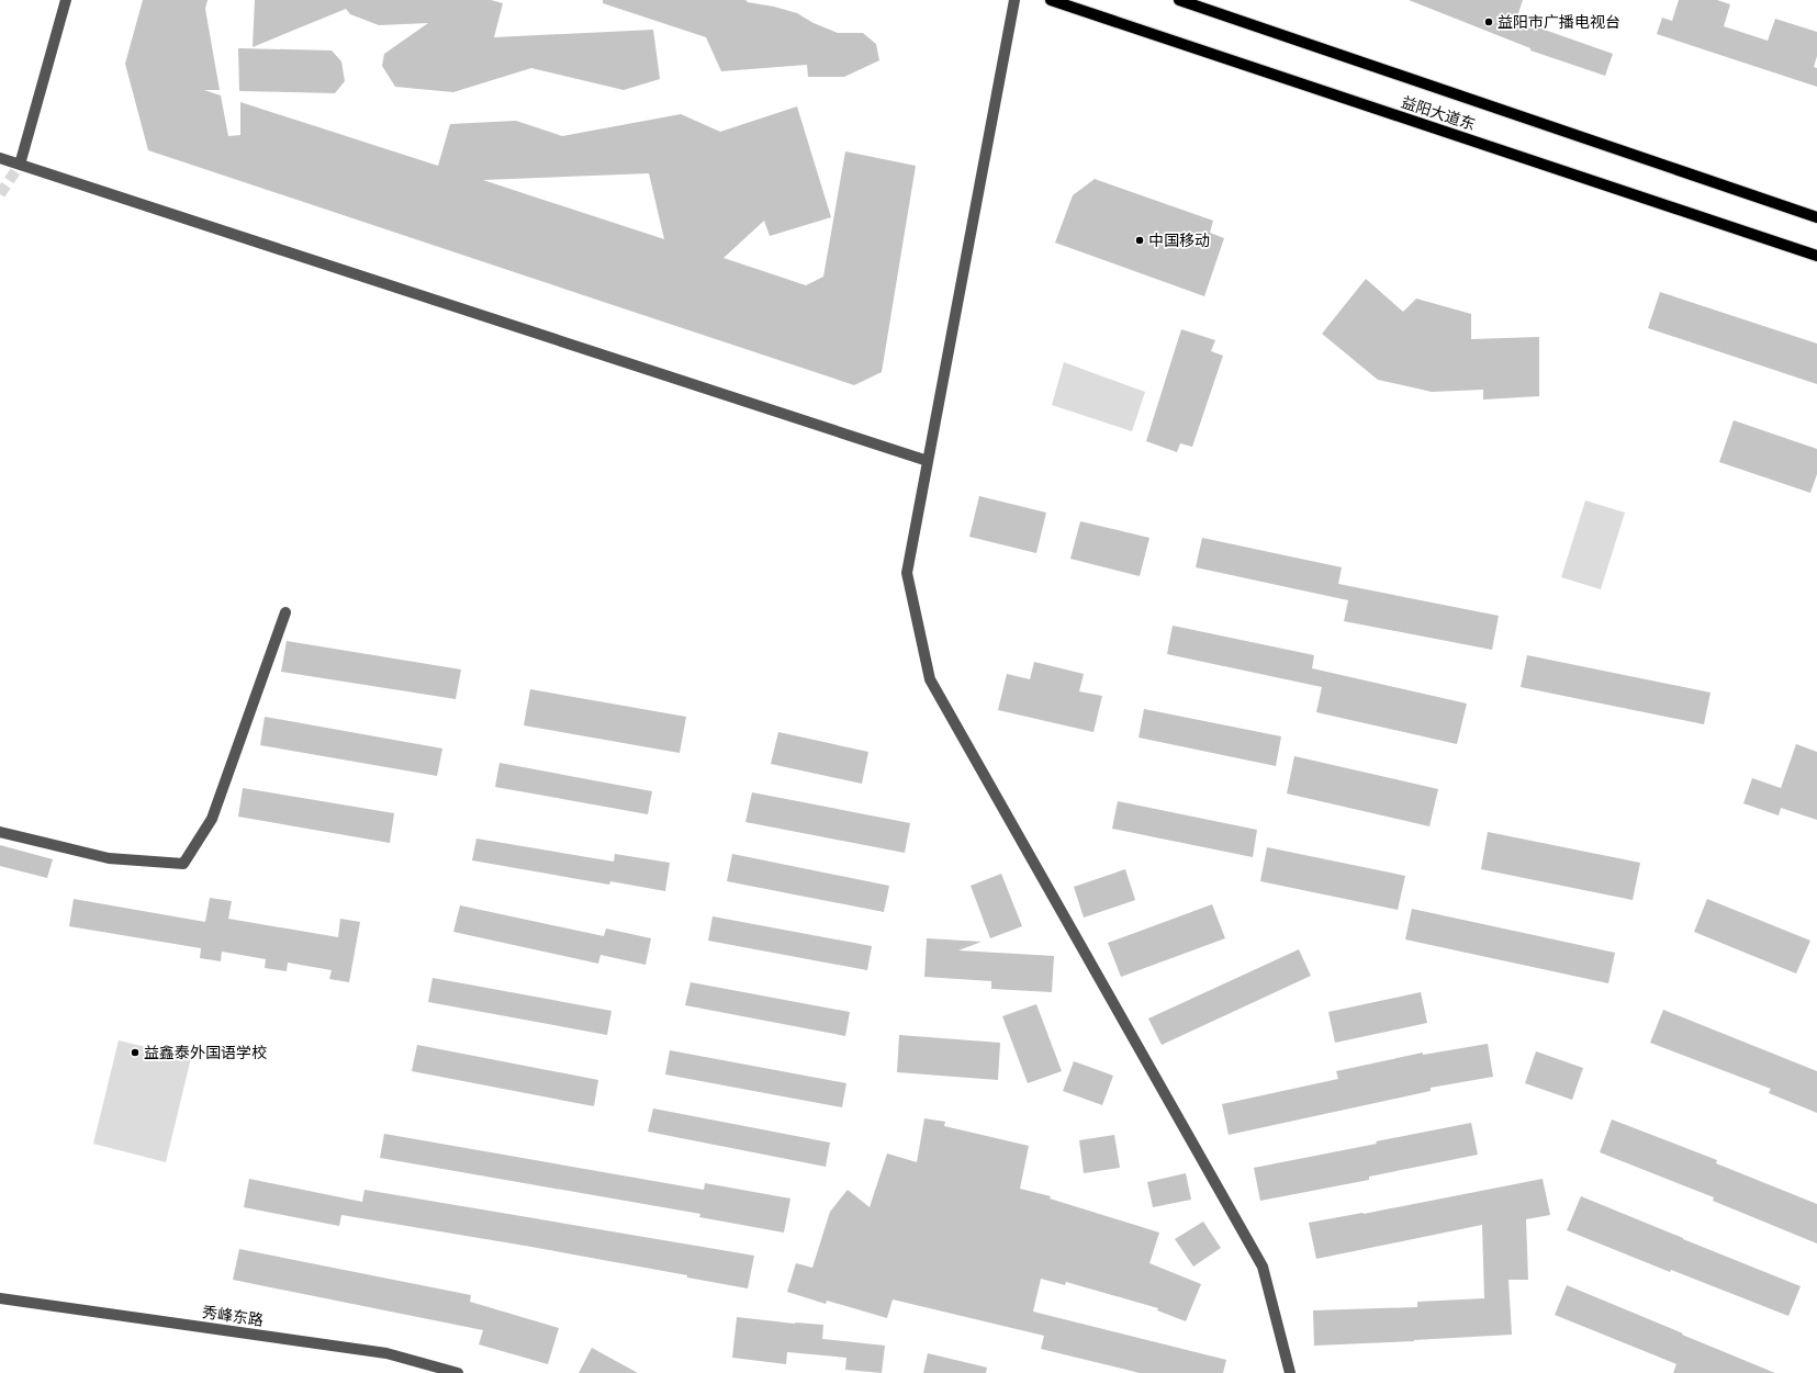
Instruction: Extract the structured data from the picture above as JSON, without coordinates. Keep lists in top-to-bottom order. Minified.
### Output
{"streets":{"main road":["益阳大道东"],"street":["秀峰东路"]},"places":["益阳市广播电视台","中国移动","益鑫泰外国语学校"]}
